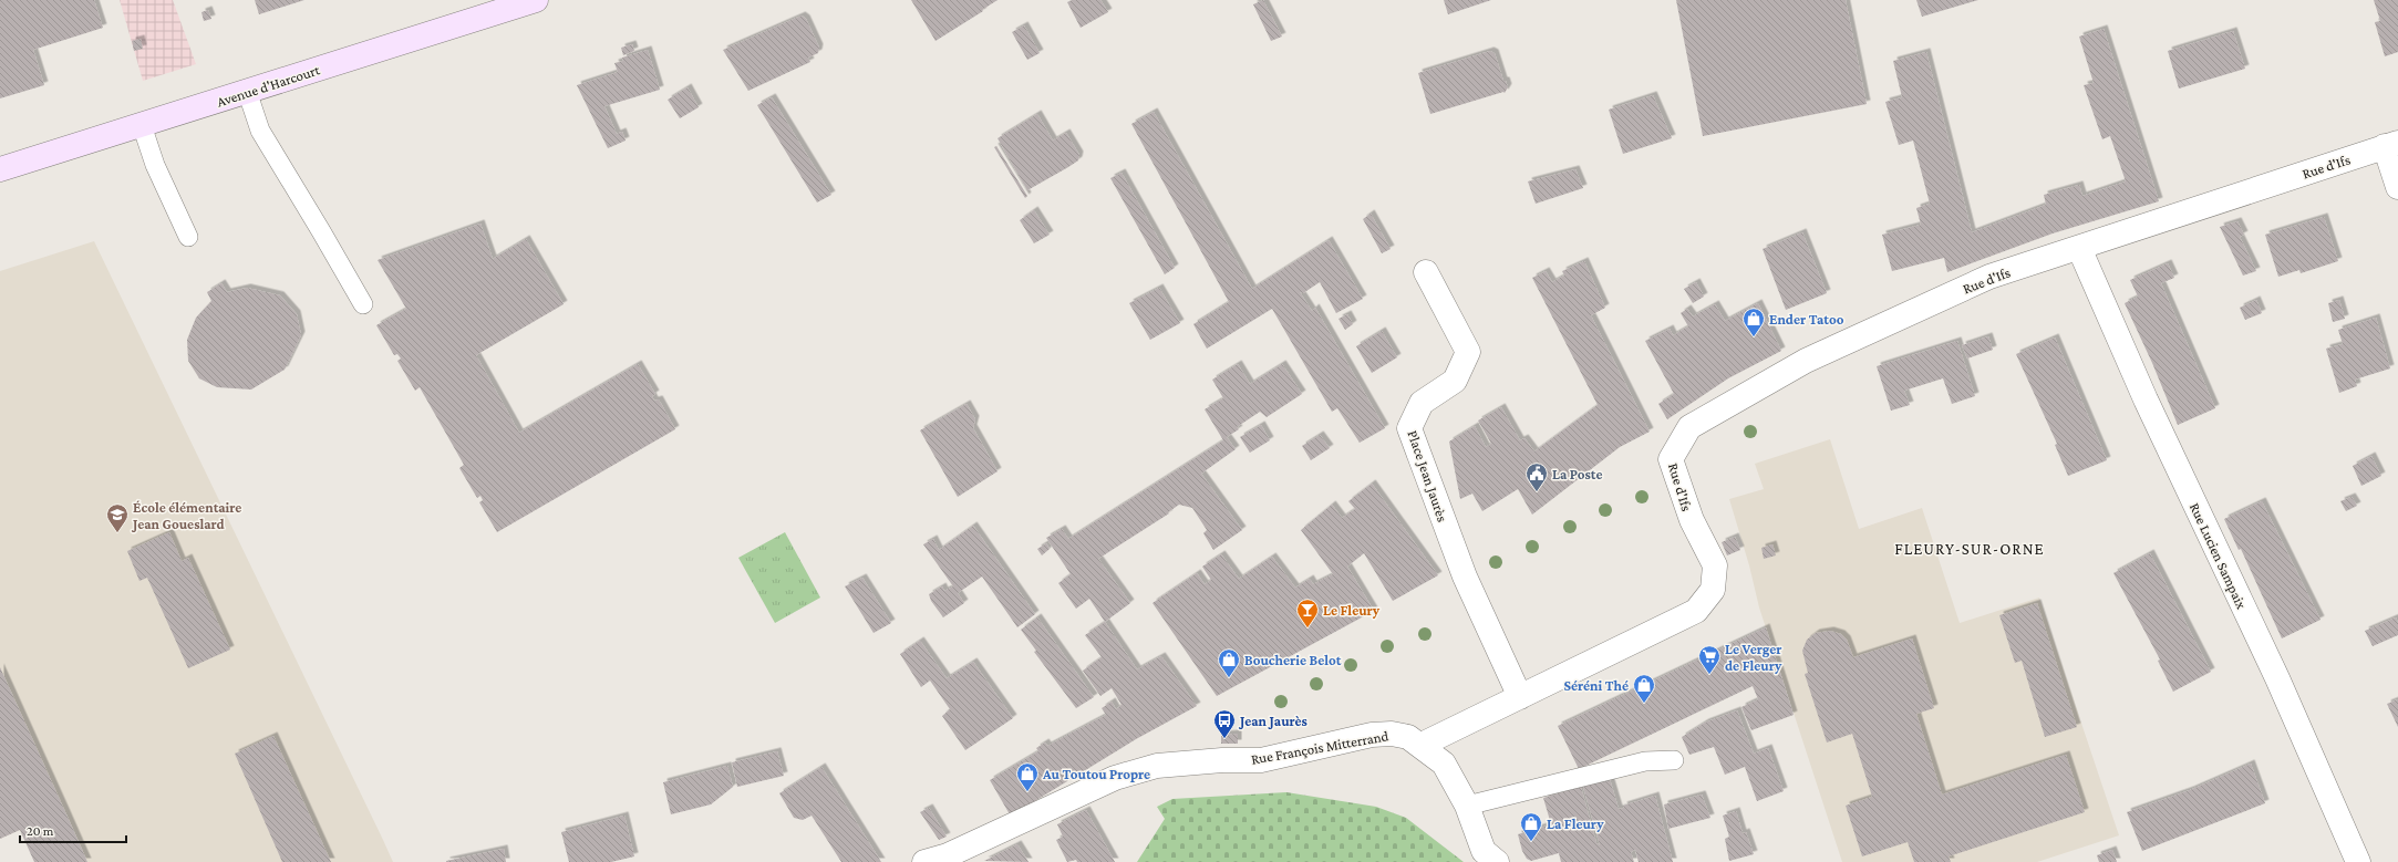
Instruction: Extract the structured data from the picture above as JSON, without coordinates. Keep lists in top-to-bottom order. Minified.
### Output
{"streets":{"main road":["Avenue d'Harcourt"],"street":["Rue d'Ifs","Place Jean Jaurès","Rue Lucien Sampaix","Rue François Mitterrand"]},"crossings":[["Rue d'Ifs","Place Jean Jaurès"],["Rue d'Ifs","Rue Lucien Sampaix"]],"districts":["FLEURY-SUR-ORNE"],"places":{"shop":["Ender Tatoo","Boucherie Belot","Séréni Thé","Au Toutou Propre","La Fleury"],"public building":["La Poste"],"school or university":["École élémentaire Jean Goueslard"],"bar":["Le Fleury"],"supermarket":["Le Verger de Fleury"],"bus stop":["Jean Jaurès"]},"scale_bar":"20 m"}
